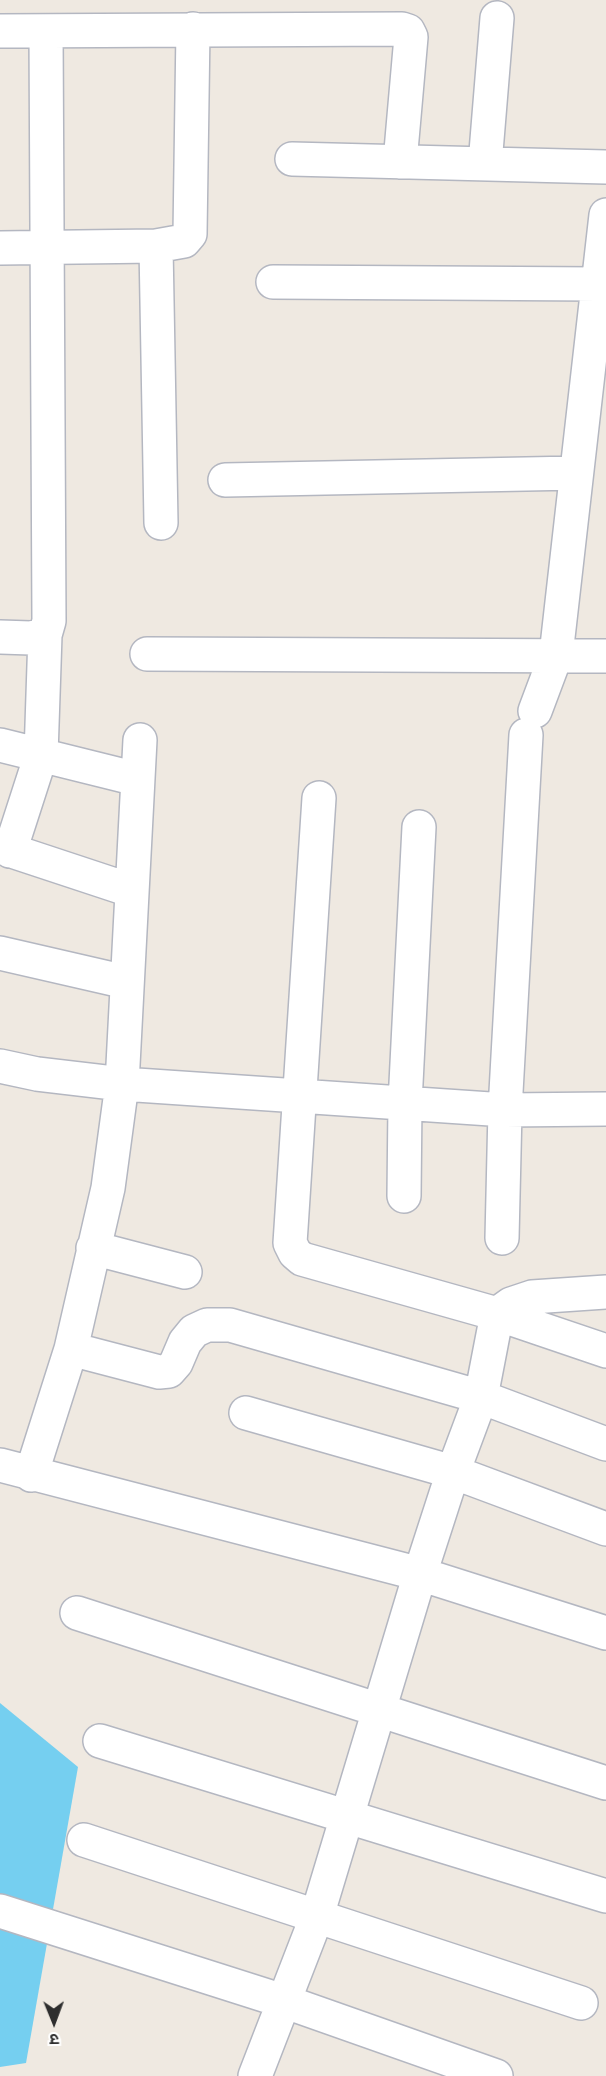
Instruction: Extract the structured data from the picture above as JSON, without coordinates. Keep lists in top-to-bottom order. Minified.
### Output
{"north":"bottom"}
